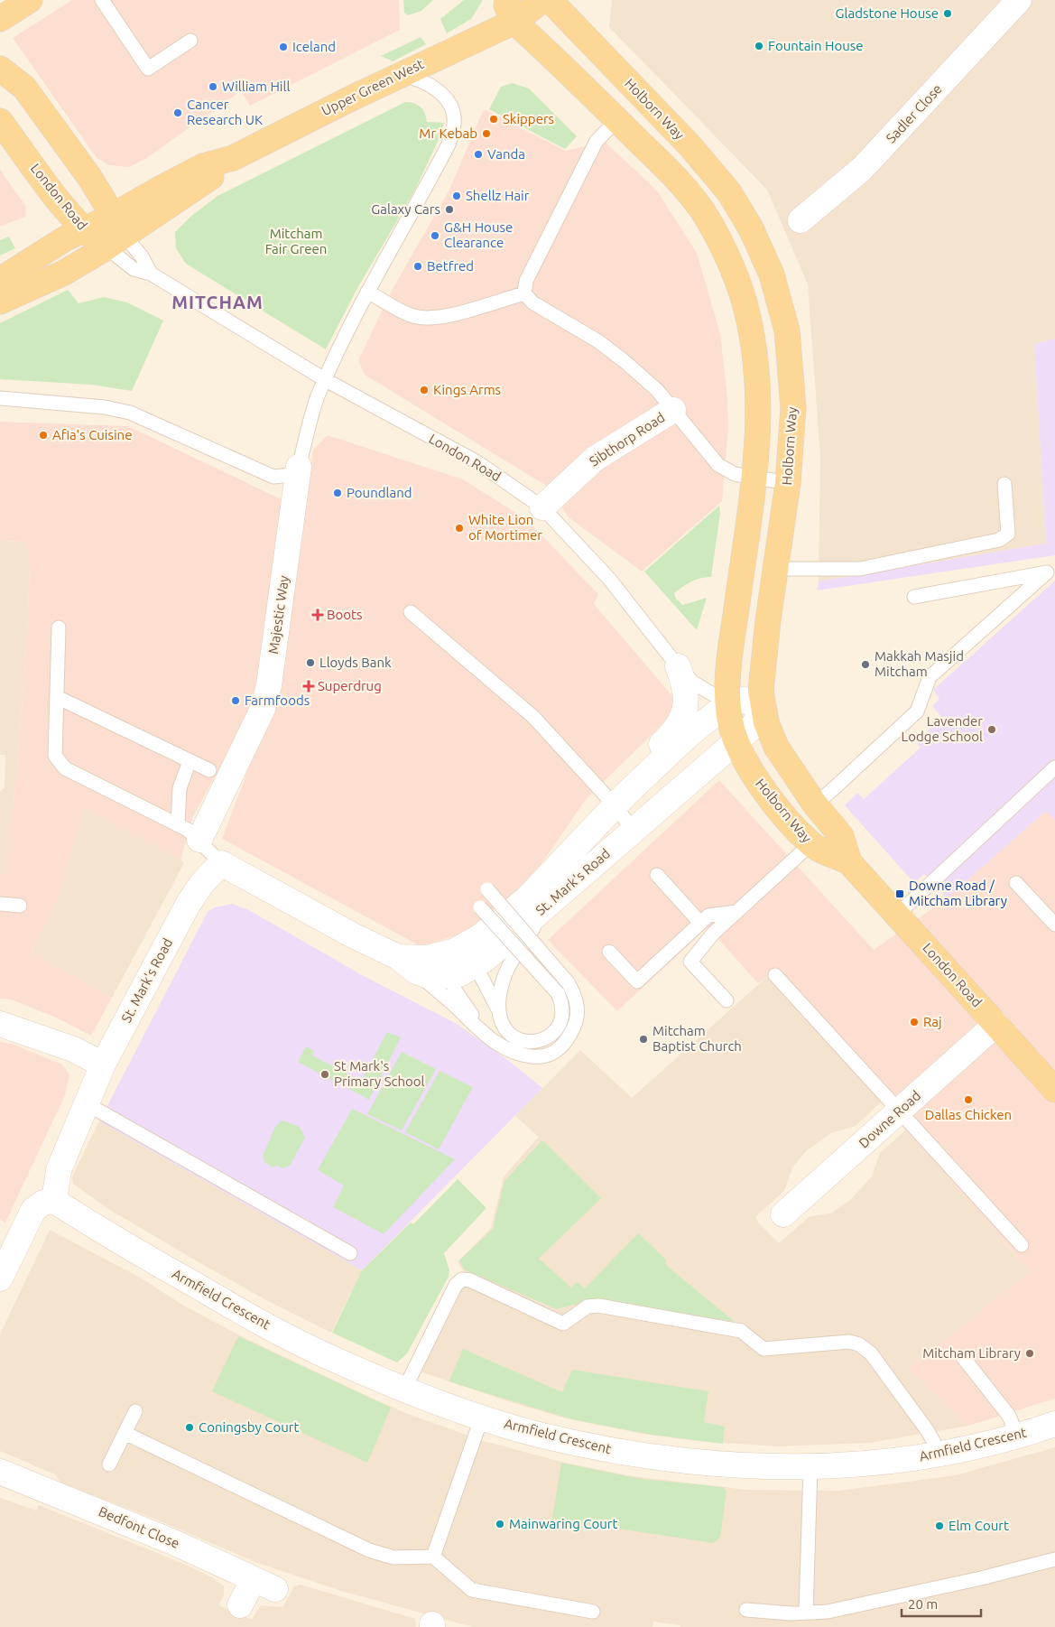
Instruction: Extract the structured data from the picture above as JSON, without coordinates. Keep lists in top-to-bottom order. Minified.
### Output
{"streets":{"main road":["Upper Green West","Holborn Way","London Road"],"street":["Sadler Close","Sibthorp Road","Majestic Way","St. Mark's Road","Downe Road","Armfield Crescent","Bedfont Close"]},"crossings":[["Upper Green West","Holborn Way"],["Upper Green West","London Road"],["Upper Green West","Majestic Way"],["Holborn Way","London Road"],["Holborn Way","St. Mark's Road"],["London Road","Sibthorp Road"],["London Road","Majestic Way"],["London Road","St. Mark's Road"],["London Road","Downe Road"],["St. Mark's Road","Armfield Crescent"]],"districts":["MITCHAM"],"parks":["Mitcham Fair Green"],"places":{"other":["Gladstone House","Fountain House","Iceland","William Hill","Cancer Research UK","Skippers","Mr Kebab","Vanda","Shellz Hair","Galaxy Cars","G&H House Clearance","Betfred","Kings Arms","Afia's Cuisine","Poundland","White Lion of Mortimer","Lloyds Bank","Makkah Masjid Mitcham","Farmfoods","Lavender Lodge School","Raj","Mitcham Baptist Church","St Mark's Primary School","Dallas Chicken","Mitcham Library","Coningsby Court","Mainwaring Court","Elm Court"],"health":["Boots","Superdrug"],"transit":["Downe Road / Mitcham Library"]},"scale_bar":"20 m"}
